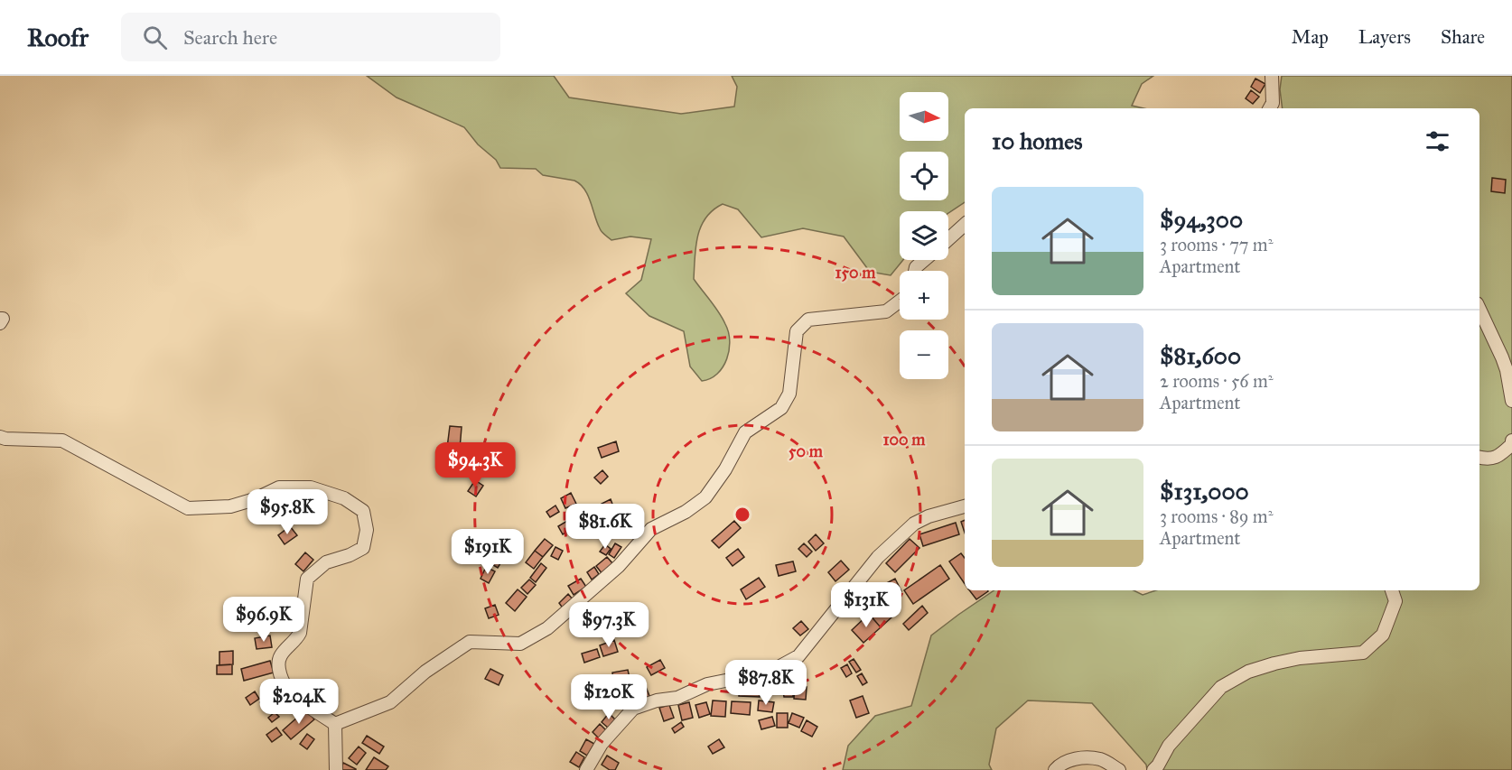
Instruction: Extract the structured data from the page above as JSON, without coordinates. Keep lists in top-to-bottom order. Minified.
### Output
{"north":"right","page":{"header":"Roofr","search":"Search here","nav":["Map","Layers","Share"],"map_buttons":["+","−"],"heading":"10 homes","list":[{"name":"$94,300","note":"3 rooms · 77 m² · Apartment"},{"name":"$81,600","note":"2 rooms · 56 m² · Apartment"},{"name":"$131,000","note":"3 rooms · 89 m² · Apartment"}],"price":["$94.3K","$95.8K","$81.6K","$191K","$131K","$96.9K","$97.3K","$87.8K","$120K","$204K"]},"rings":["150 m","100 m","50 m"]}
